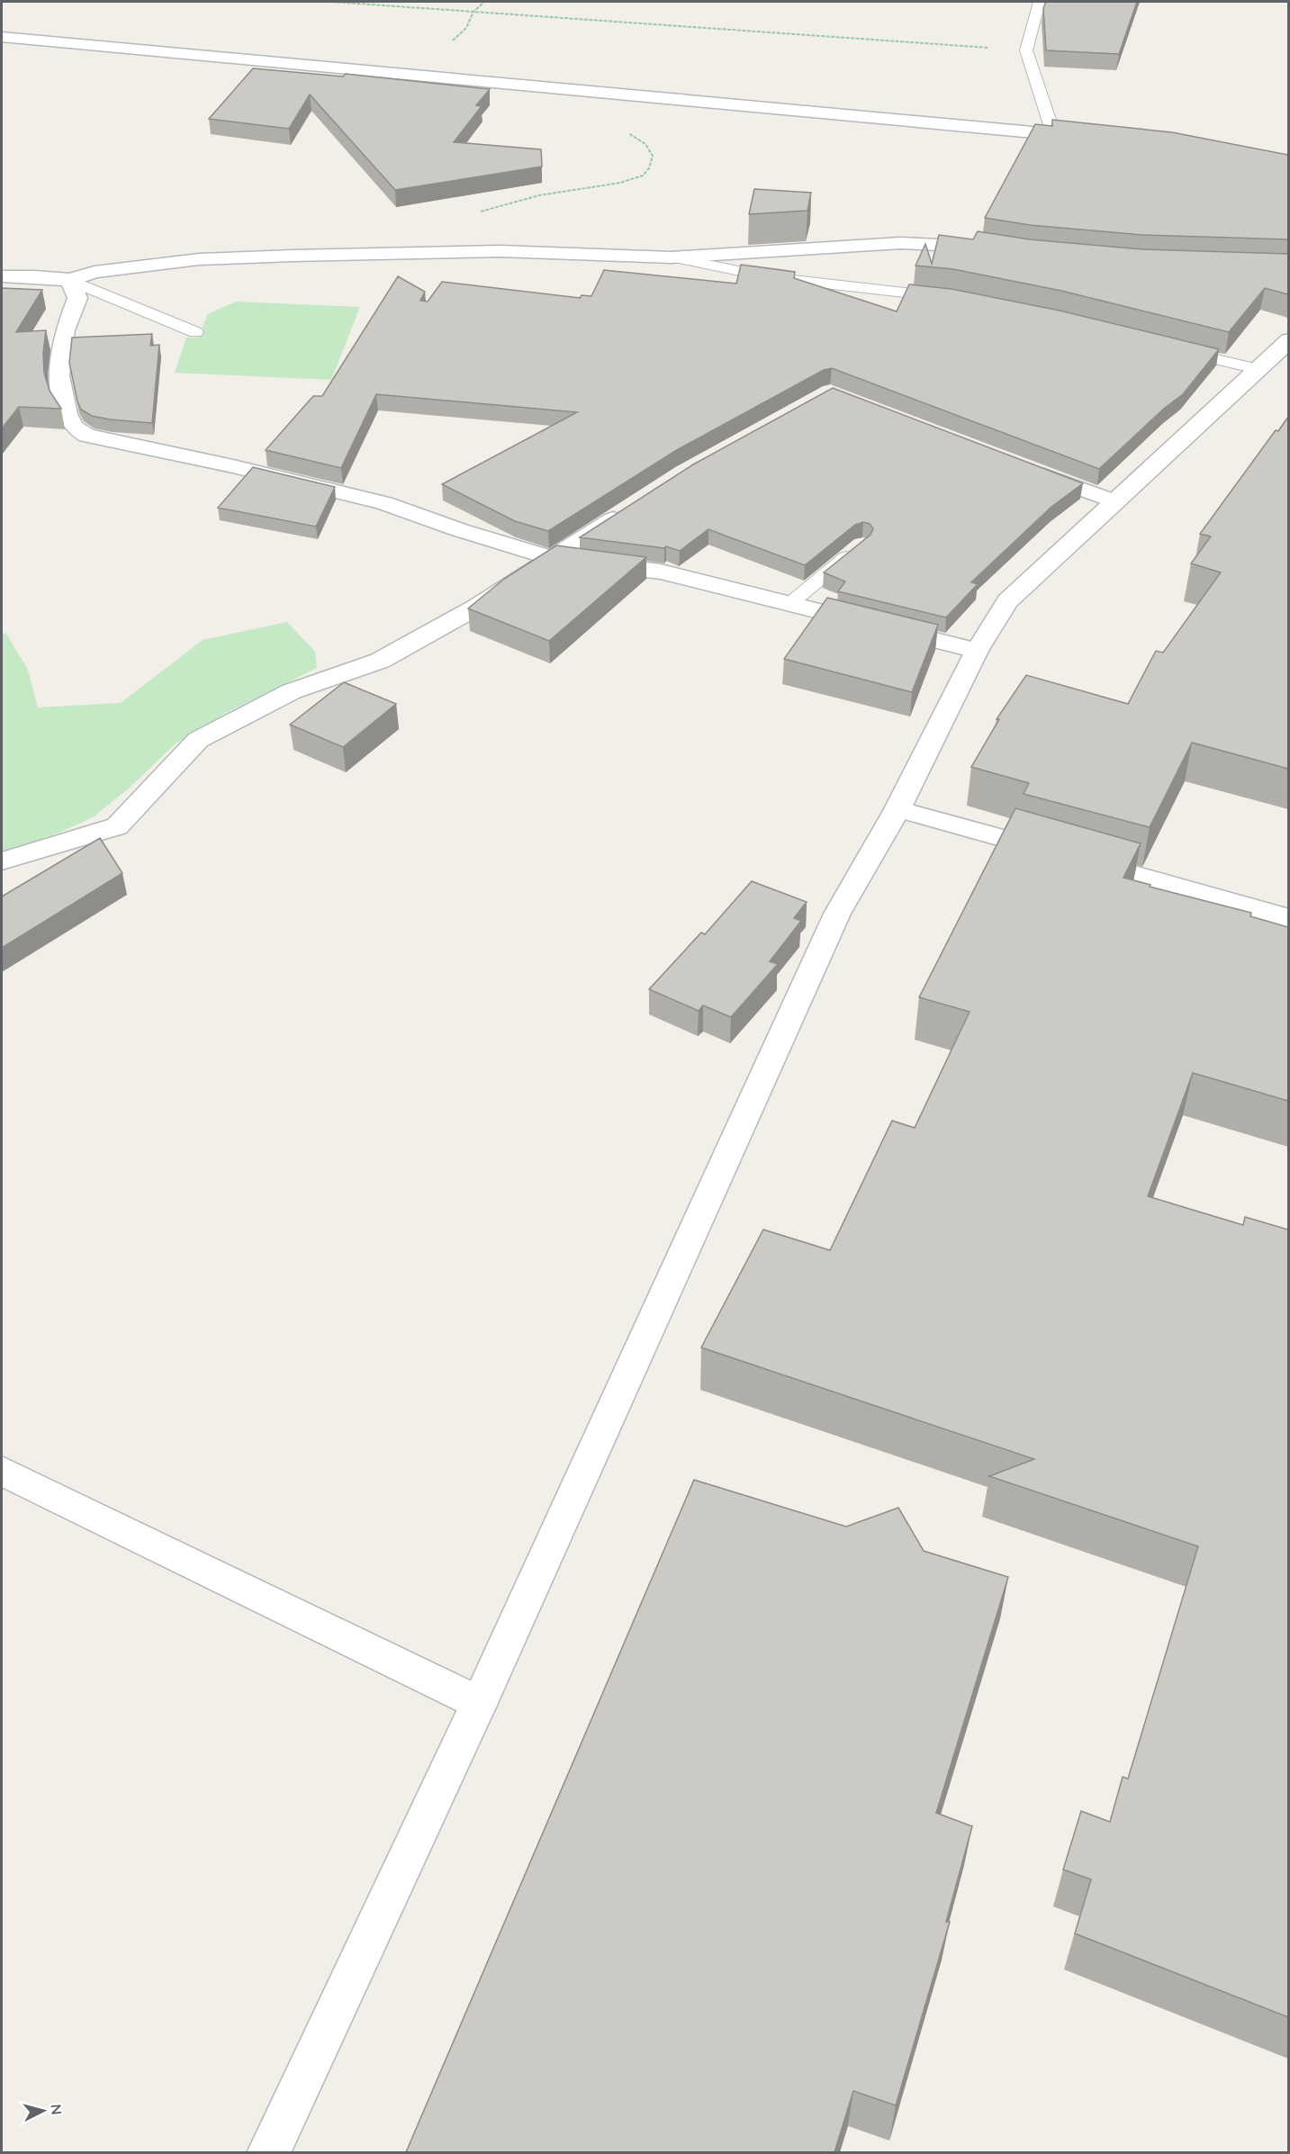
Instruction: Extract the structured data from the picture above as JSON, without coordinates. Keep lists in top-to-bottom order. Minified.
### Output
{"north":"right"}
